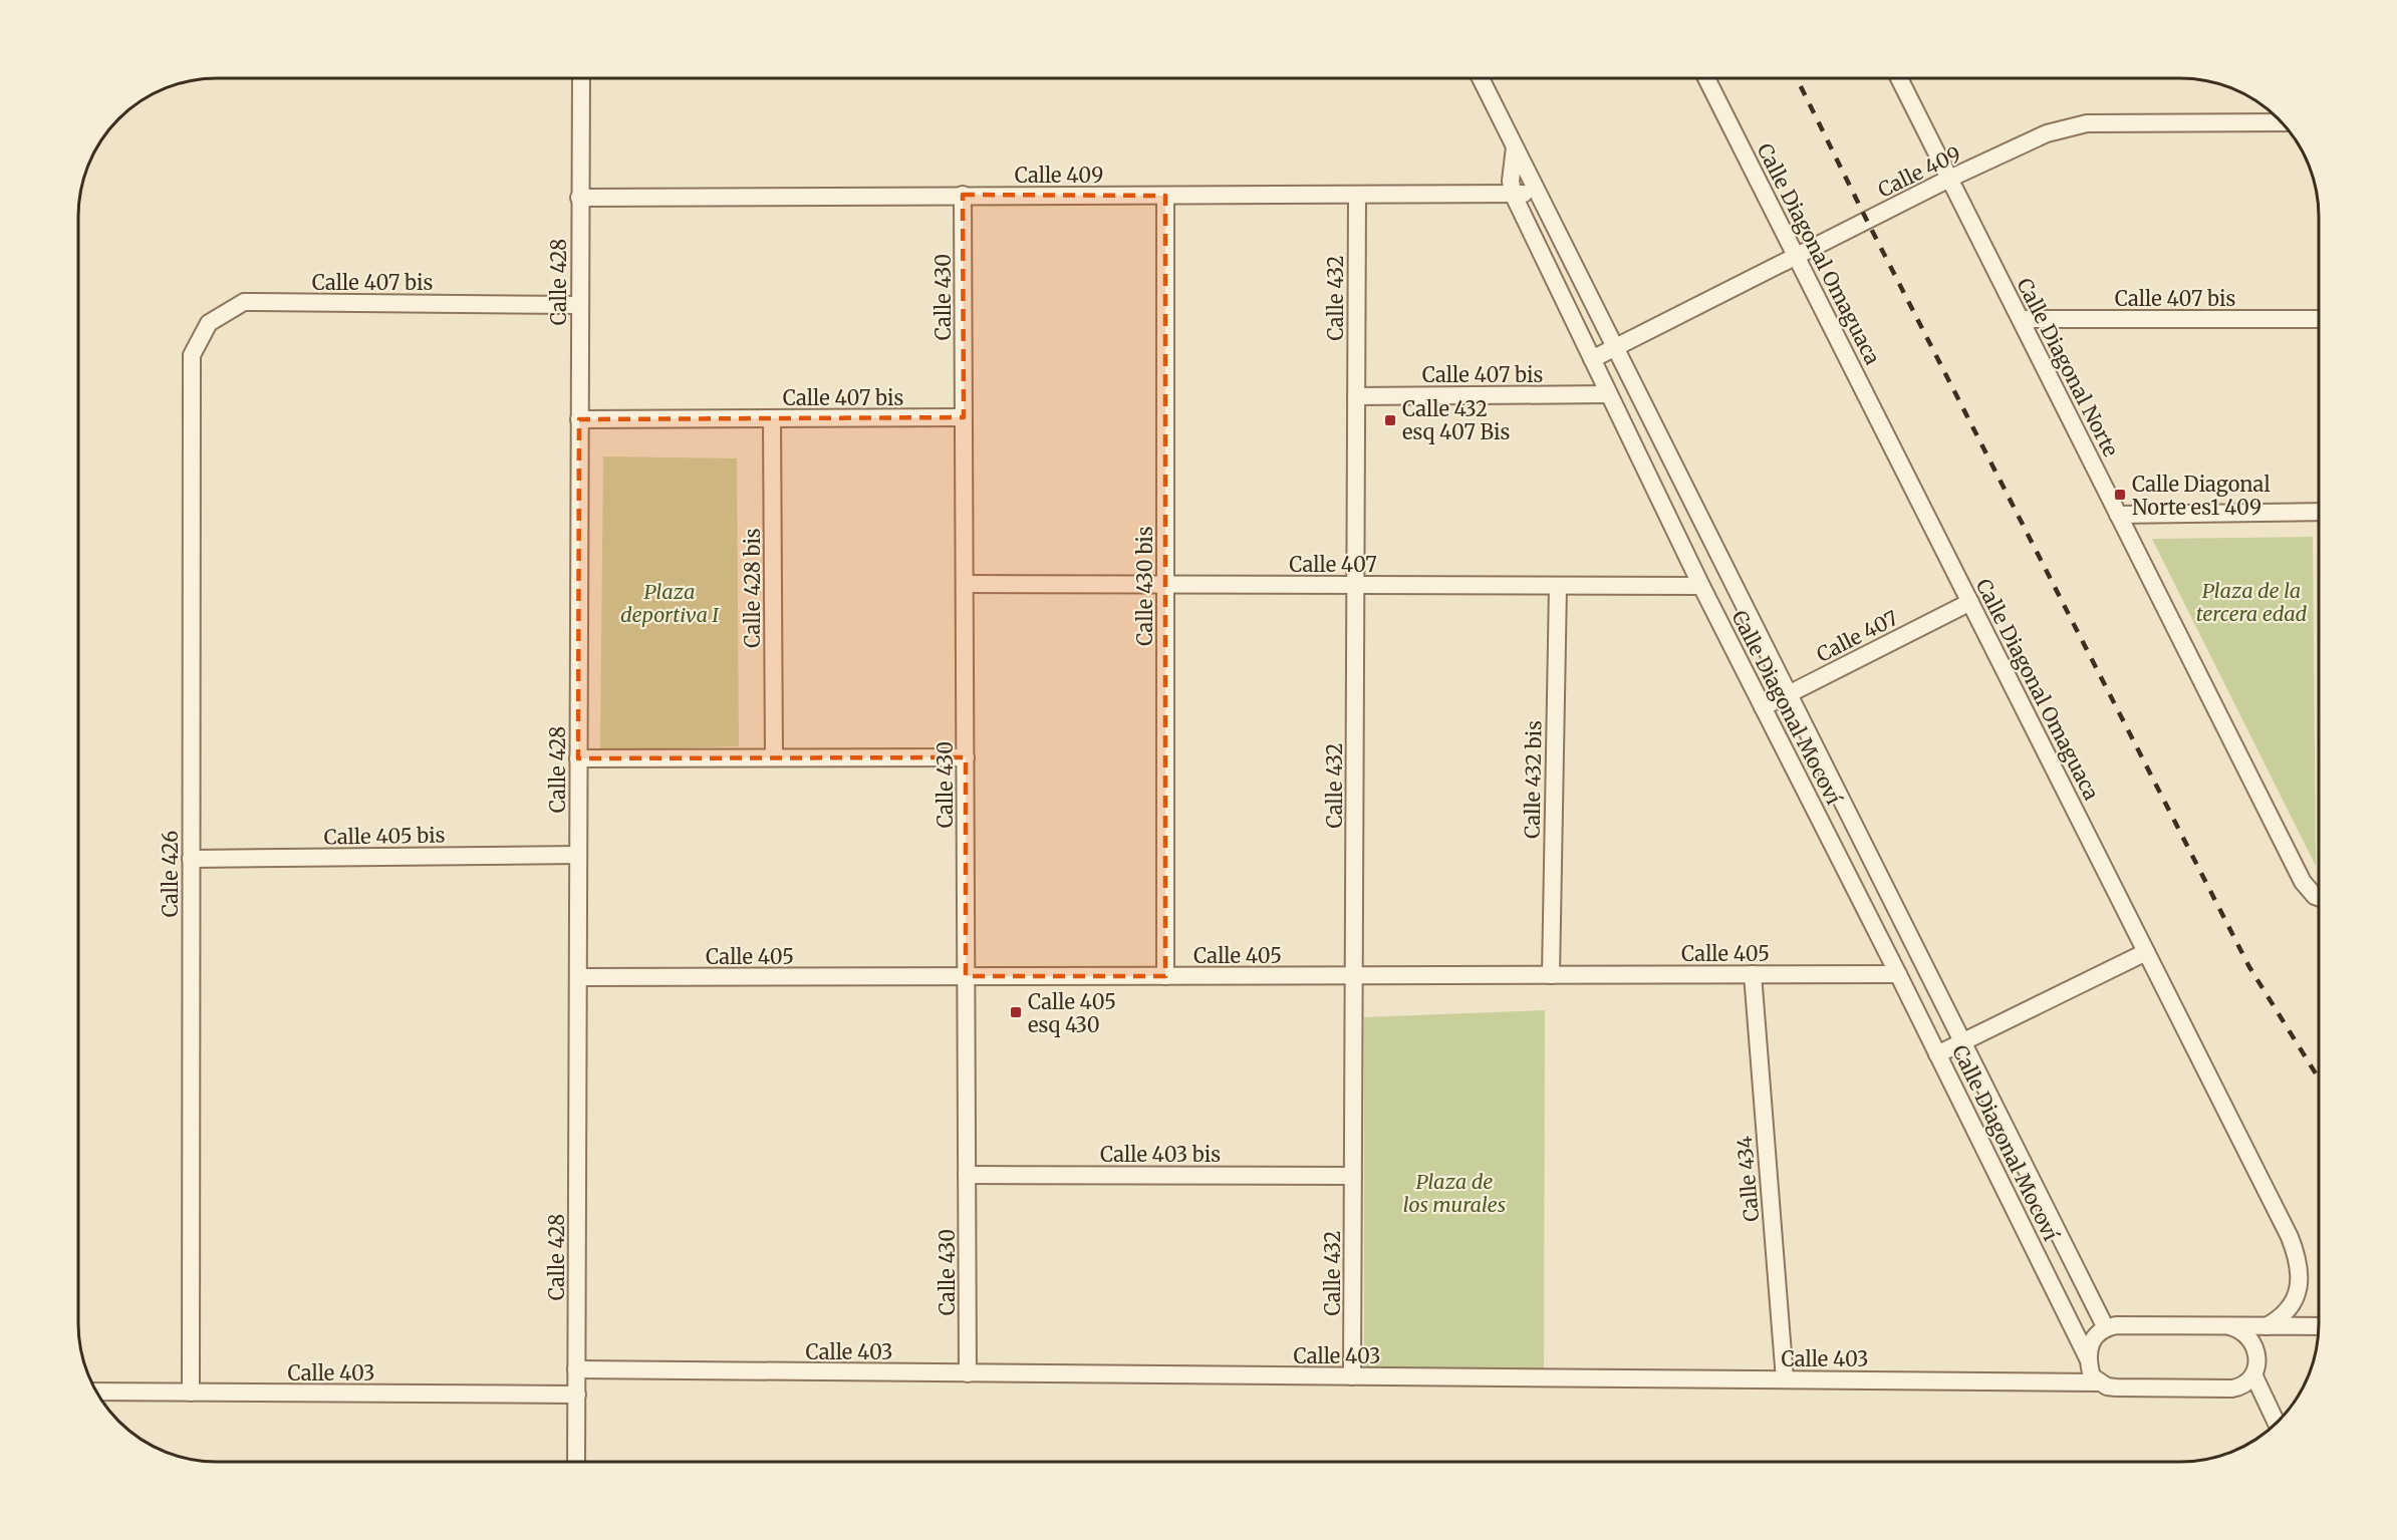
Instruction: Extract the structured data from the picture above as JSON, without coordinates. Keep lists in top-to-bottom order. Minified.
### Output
{"streets":{"street":["Calle 409","Calle Diagonal Omaguaca","Calle 407 bis","Calle 428","Calle 430","Calle 432","Calle Diagonal Norte","Calle 407","Calle 430 bis","Calle 428 bis","Calle Diagonal Mocoví","Calle 432 bis","Calle 405 bis","Calle 426","Calle 405","Calle 403 bis","Calle 434","Calle 403"]},"crossings":[["Calle 409","Calle Diagonal Omaguaca"],["Calle 409","Calle 428"],["Calle 409","Calle 430"],["Calle 409","Calle 432"],["Calle 409","Calle Diagonal Norte"],["Calle 409","Calle 430 bis"],["Calle 409","Calle Diagonal Mocoví"],["Calle Diagonal Omaguaca","Calle 407"],["Calle 407 bis","Calle 428"],["Calle 407 bis","Calle 430"],["Calle 407 bis","Calle 432"],["Calle 407 bis","Calle Diagonal Norte"],["Calle 407 bis","Calle 428 bis"],["Calle 407 bis","Calle Diagonal Mocoví"],["Calle 407 bis","Calle 426"],["Calle 428","Calle 405 bis"],["Calle 428","Calle 405"],["Calle 428","Calle 403"],["Calle 430","Calle 407"],["Calle 430","Calle 405"],["Calle 430","Calle 403 bis"],["Calle 430","Calle 403"],["Calle 432","Calle 407"],["Calle 432","Calle 405"],["Calle 432","Calle 403 bis"],["Calle 432","Calle 403"],["Calle 407","Calle 430 bis"],["Calle 407","Calle Diagonal Mocoví"],["Calle 407","Calle 432 bis"],["Calle 430 bis","Calle 405"],["Calle Diagonal Mocoví","Calle 405"],["Calle 432 bis","Calle 405"],["Calle 405 bis","Calle 426"],["Calle 426","Calle 403"],["Calle 405","Calle 434"],["Calle 434","Calle 403"]],"parks":["Plaza de la tercera edad","Plaza deportiva I","Plaza de los murales"],"places":{"transit":["Calle 432 esq 407 Bis","Calle Diagonal Norte es1 409","Calle 405 esq 430"]}}
